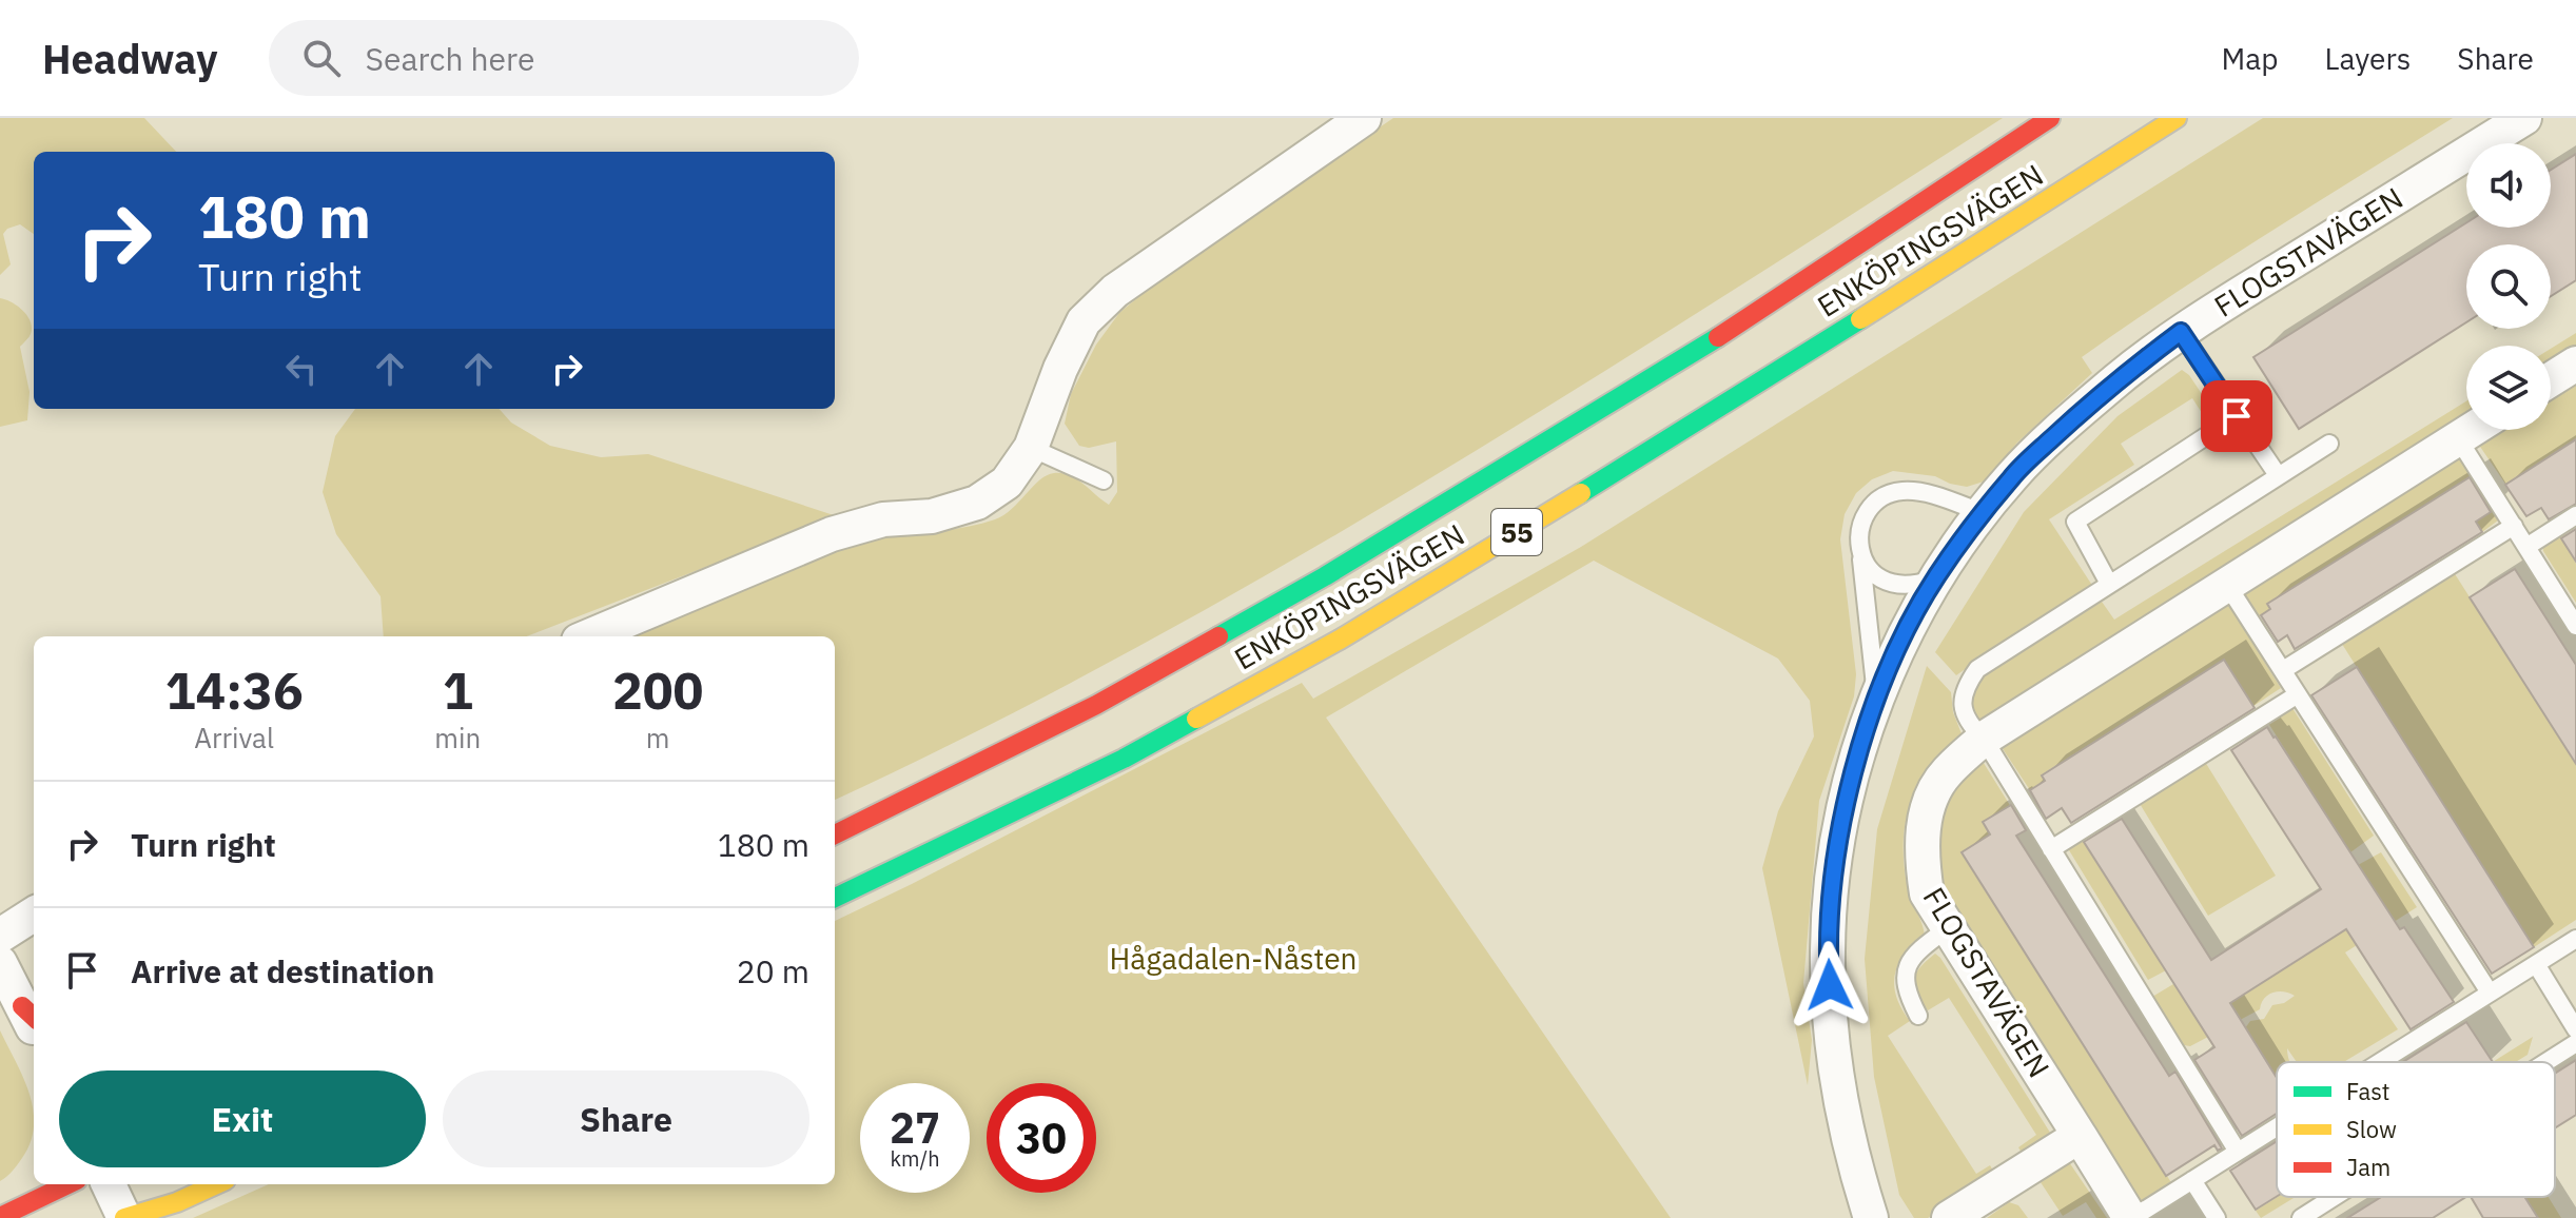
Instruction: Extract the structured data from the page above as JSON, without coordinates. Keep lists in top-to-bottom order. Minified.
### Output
{"streets":{"main road":["ENKÖPINGSVÄGEN","55"],"street":["FLOGSTAVÄGEN"]},"parks":["Hågadalen-Nåsten"],"legend":["Fast","Slow","Jam"],"page":{"header":"Headway","search":"Search here","nav":["Map","Layers","Share"],"turn":["180 m","Turn right"],"eta":["14:36","Arrival","1","min","200","m"],"list":[{"name":"Turn right","value":"180 m"},{"name":"Arrive at destination","value":"20 m"}],"buttons":["Exit","Share"],"speed":"27 km/h","limit":"30"}}
